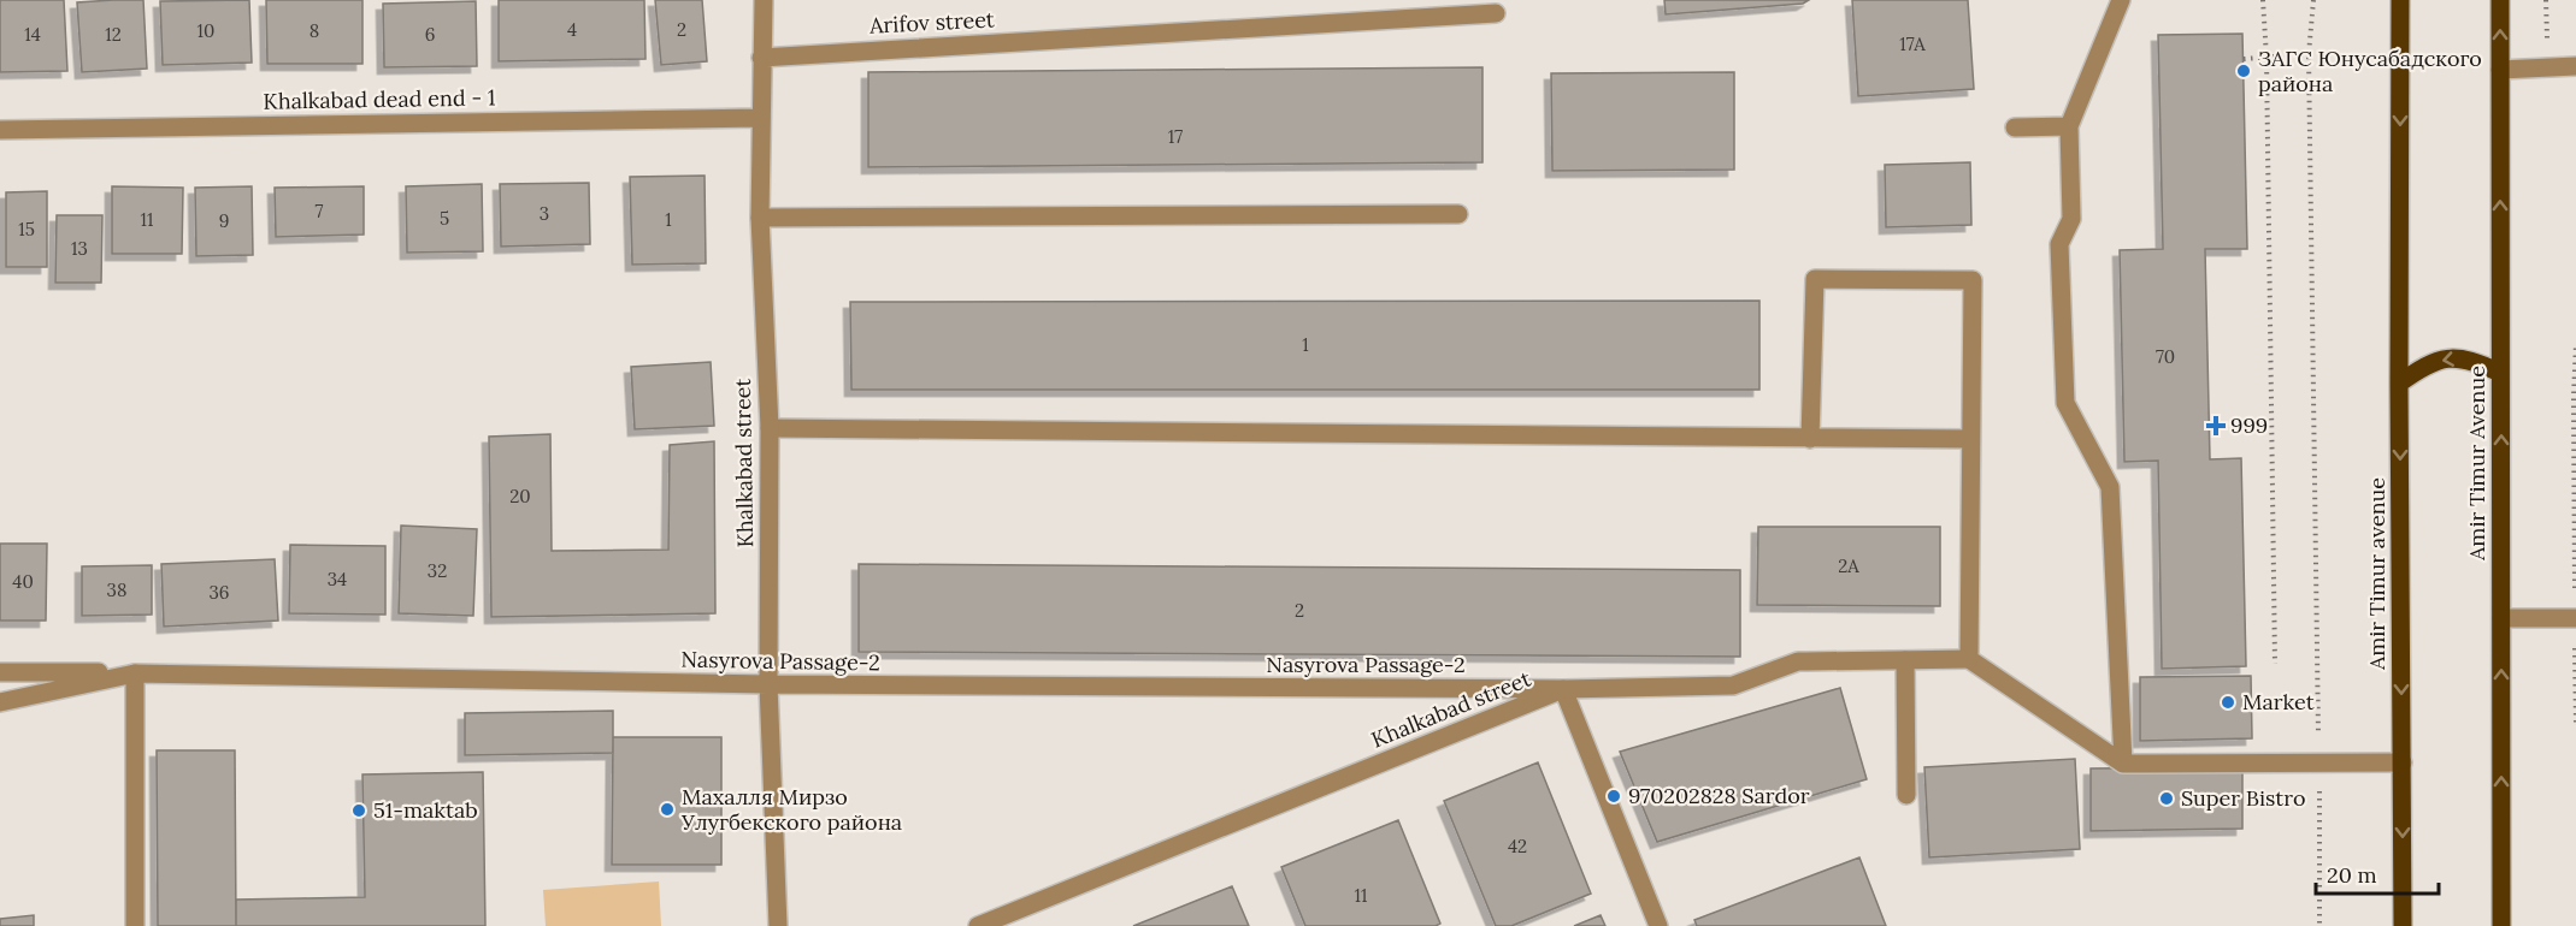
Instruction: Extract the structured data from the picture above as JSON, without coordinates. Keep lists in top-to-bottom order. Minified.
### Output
{"streets":{"main road":["Amir Timur Avenue","Amir Timur avenue"],"street":["Arifov street","Khalkabad dead end - 1","Khalkabad street","Nasyrova Passage-2"]},"crossings":[["Arifov street","Khalkabad street"],["Khalkabad dead end - 1","Khalkabad street"],["Khalkabad street","Nasyrova Passage-2"]],"one_way":["Amir Timur avenue"],"places":{"other":["ЗАГС Юнусабадского района","Market","970202828 Sardor","Super Bistro","Махалля Мирзо Улугбекского района","51-maktab"],"health":["999"]},"house_numbers":["4","2","10","8","14","12","6","17A","17","7","3","5","11","1","9","15","13","1","70","20","2А","32","34","40","38","36","2","42","11"],"scale_bar":"20 m"}
